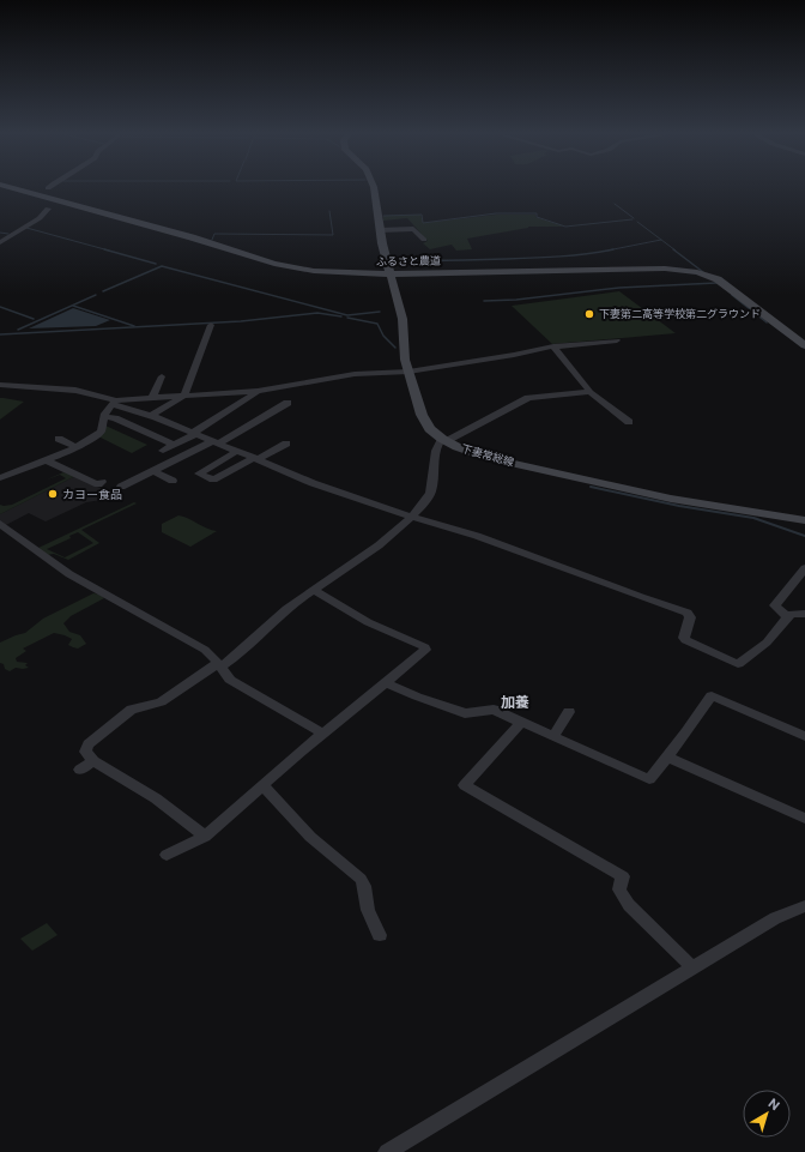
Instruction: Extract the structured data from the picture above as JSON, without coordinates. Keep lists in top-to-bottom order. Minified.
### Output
{"streets":{"main road":["ふるさと農道","下妻常総線"]},"crossings":[["ふるさと農道","下妻常総線"]],"districts":["加養"],"places":["下妻第二高等学校第二グラウンド","カヨー食品"],"north":"top right"}
